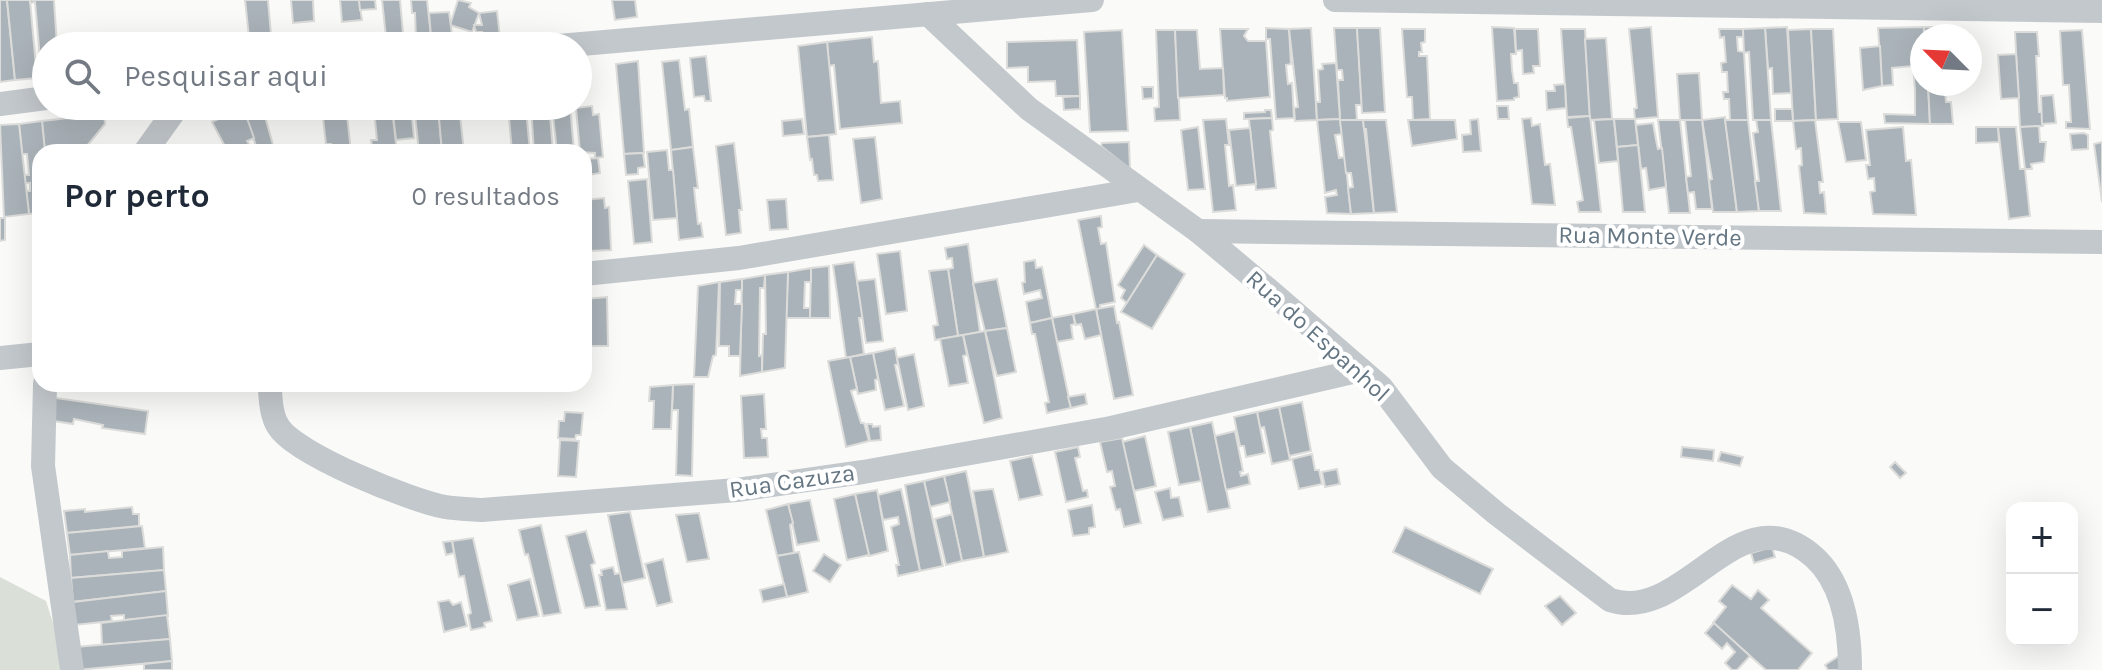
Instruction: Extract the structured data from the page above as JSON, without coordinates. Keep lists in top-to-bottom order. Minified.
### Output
{"streets":{"street":["Rua Monte Verde","Rua do Espanhol","Rua Cazuza"]},"crossings":[["Rua Monte Verde","Rua do Espanhol"],["Rua do Espanhol","Rua Cazuza"]],"north":"top left","page":{"search":"Pesquisar aqui","heading":["Por perto","0 resultados"],"map_buttons":["+","−"]}}
